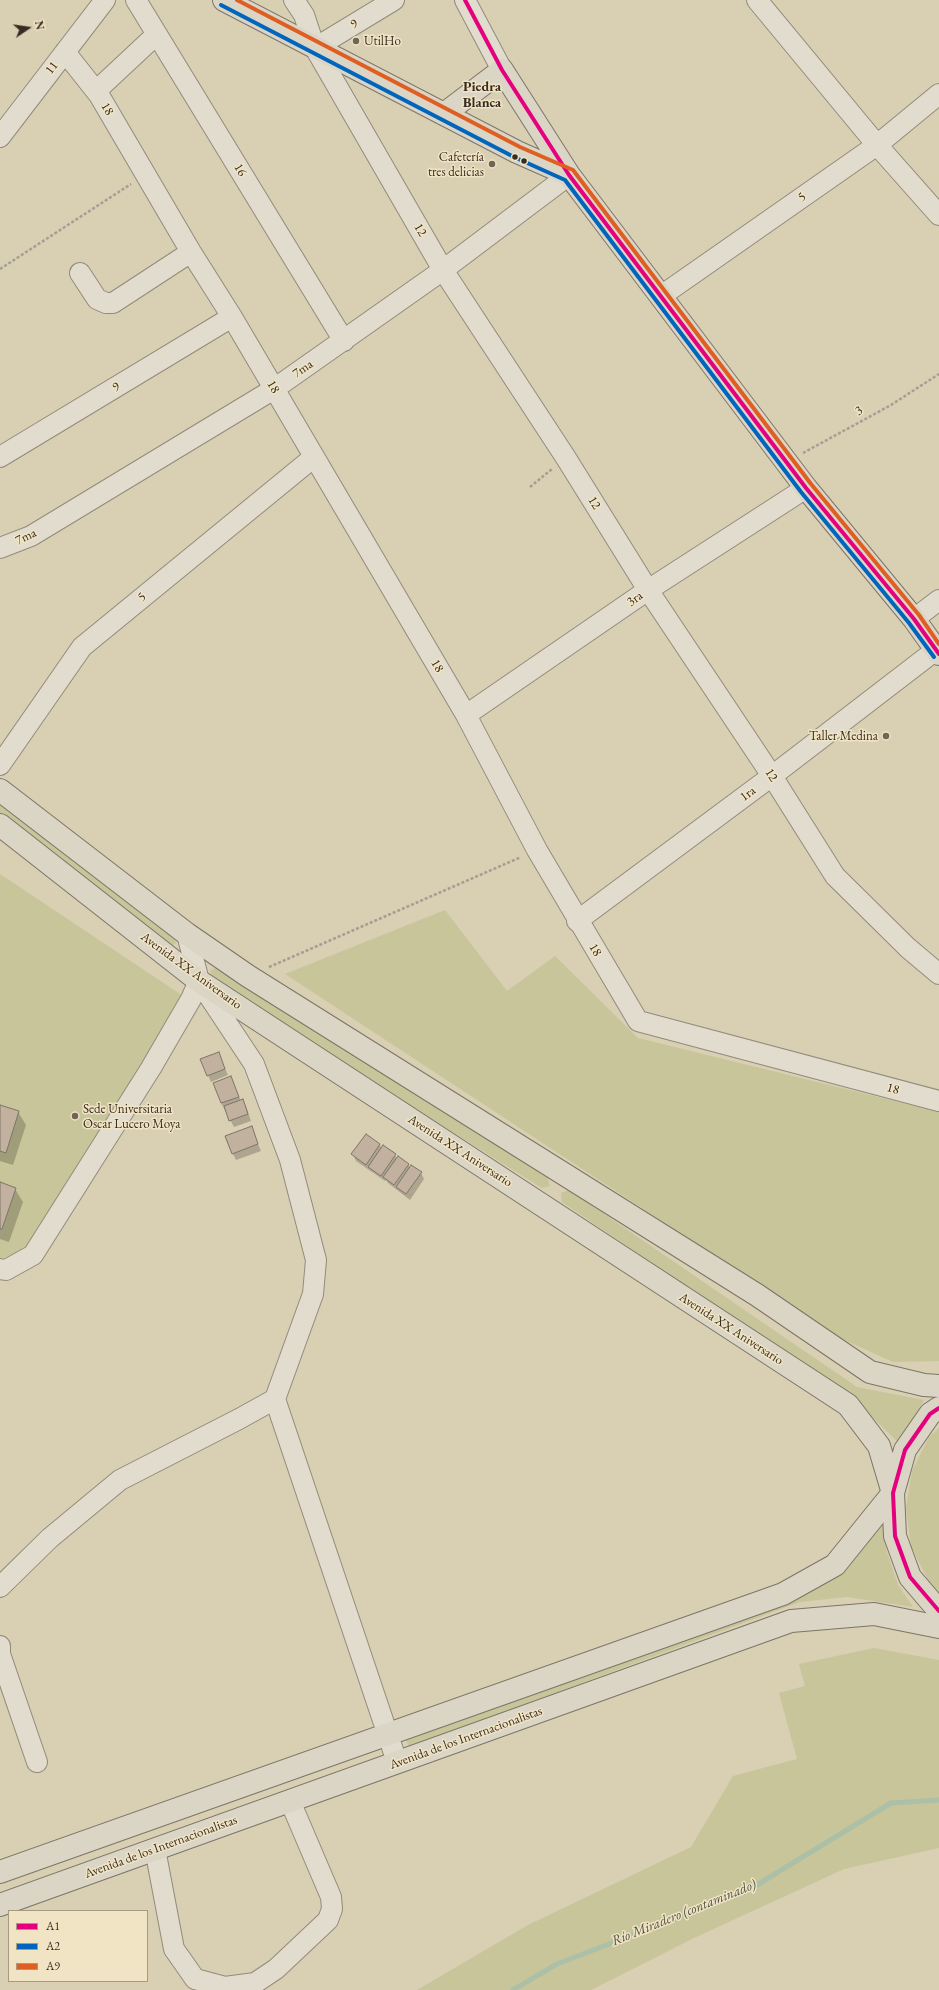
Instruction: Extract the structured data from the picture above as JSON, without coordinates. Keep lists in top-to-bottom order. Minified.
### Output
{"streets":{"main road":["Avenida XX Aniversario","Avenida de los Internacionalistas"],"street":["9","11","18","16","5","12","7ma","3ra","1ra"],"path":["3"]},"crossings":[["9","18"],["9","12"],["11","18"],["18","5"],["18","7ma"],["18","3ra"],["18","1ra"],["16","7ma"],["12","7ma"],["12","3ra"],["12","1ra"]],"districts":["Piedra Blanca"],"water":["Río Miradero (contaminado)"],"places":["UtilHo","Cafetería tres delicias","Taller Medina","Sede Universitaria Oscar Lucero Moya"],"lines":["transit line A1","transit line A9","transit line A2"],"legend":["A1","A2","A9"],"north":"right"}
